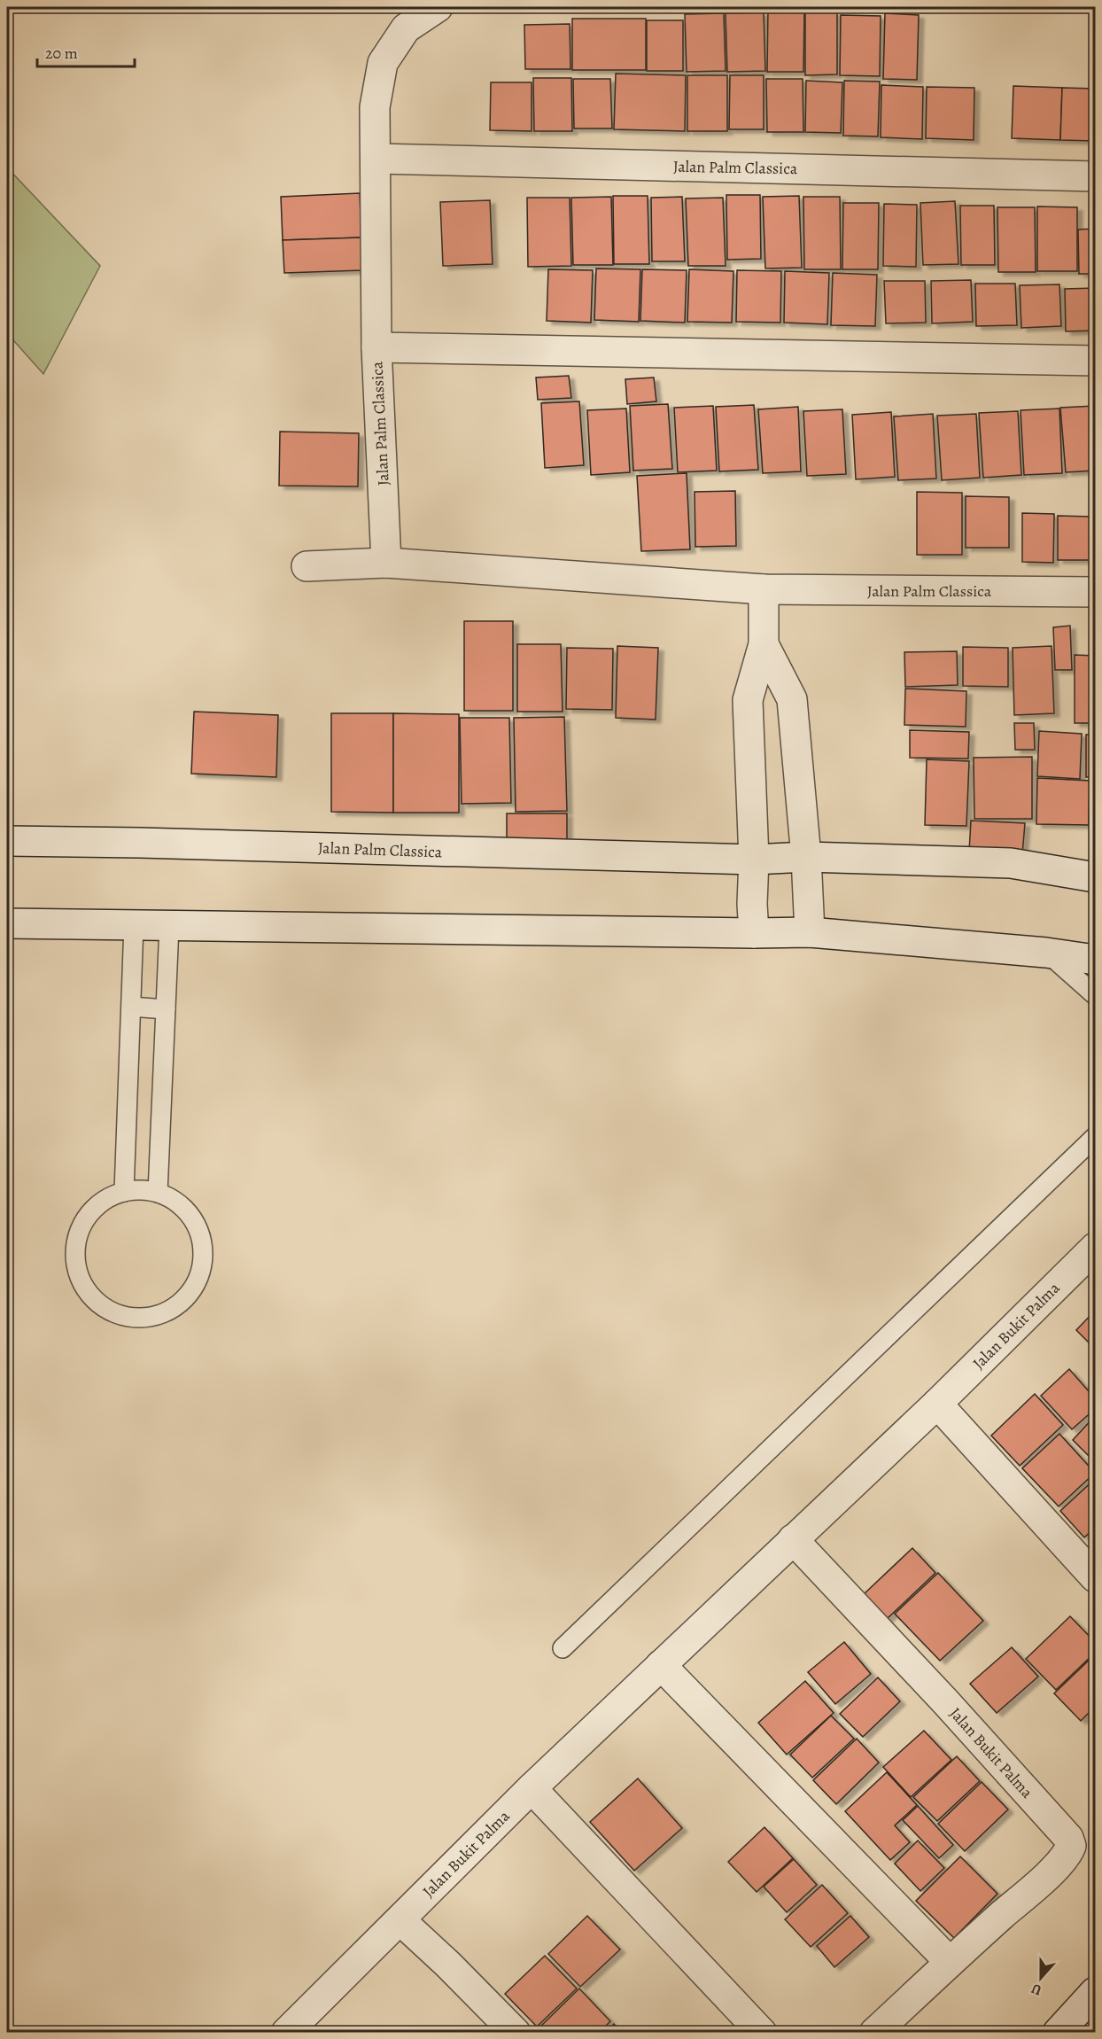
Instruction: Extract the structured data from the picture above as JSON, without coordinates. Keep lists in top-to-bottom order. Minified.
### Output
{"streets":{"street":["Jalan Palm Classica","Jalan Bukit Palma"]},"scale_bar":"20 m","north":"bottom"}
